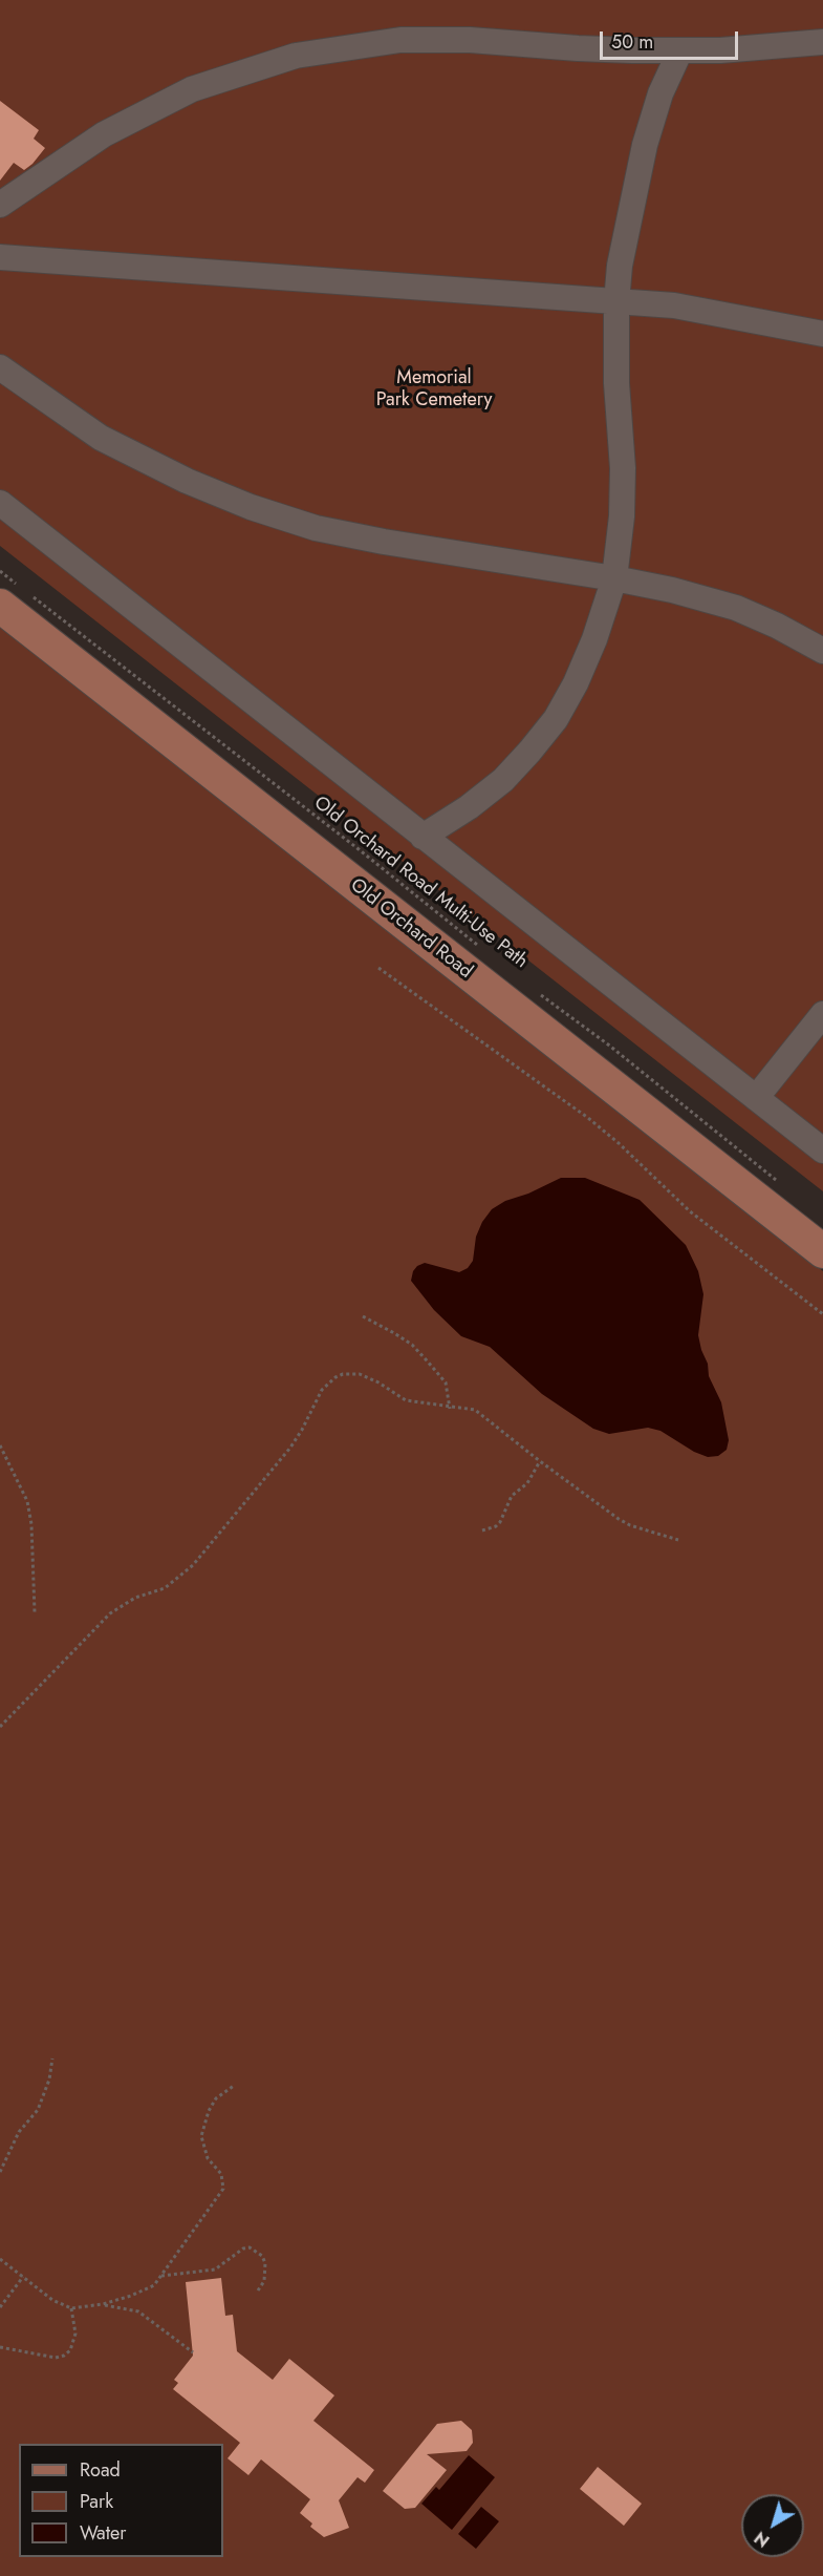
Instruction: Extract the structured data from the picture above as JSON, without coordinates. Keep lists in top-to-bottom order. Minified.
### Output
{"streets":{"main road":["Old Orchard Road"],"path":["Old Orchard Road Multi-Use Path"]},"parks":["Memorial Park Cemetery"],"legend":["Road","Park","Water"],"scale_bar":"50 m","north":"bottom left"}
